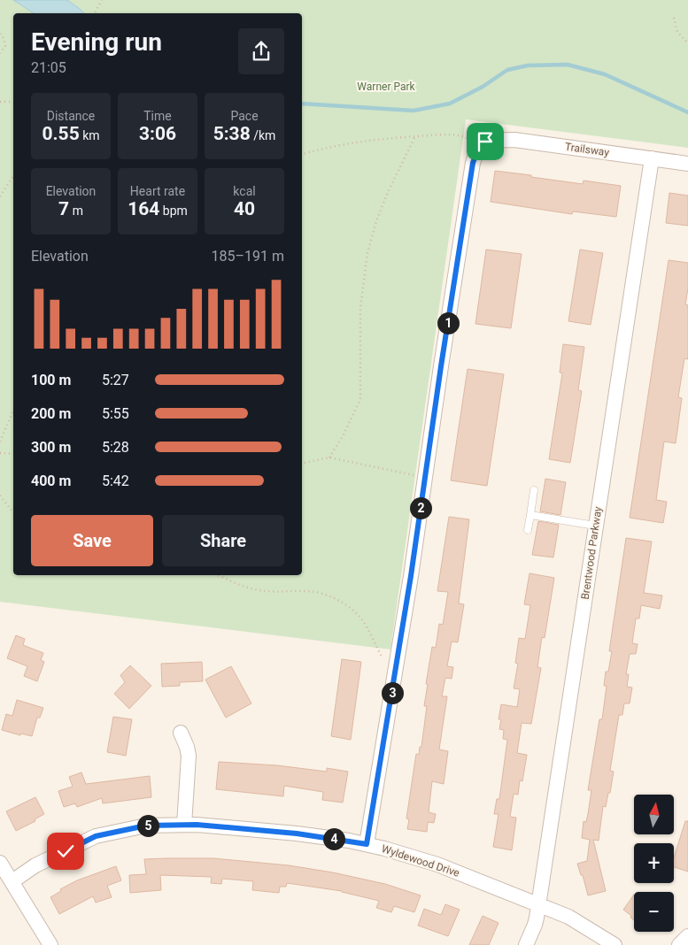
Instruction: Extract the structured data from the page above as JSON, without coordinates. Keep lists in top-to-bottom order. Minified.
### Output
{"streets":{"street":["Trailsway","Brentwood Parkway","Wyldewood Drive"]},"crossings":[["Trailsway","Brentwood Parkway"],["Brentwood Parkway","Wyldewood Drive"]],"parks":["Warner Park"],"north":"top","page":{"heading":["Evening run","21:05"],"stats":[["Distance","0.55 km"],["Time","3:06"],["Pace","5:38 /km"],["Elevation","7 m"],["Heart rate","164 bpm"],["kcal","40"]],"chart":["Elevation","185–191 m"],"pins":["1","2","3","5","4"],"list":[{"name":"100 m","note":"5:27"},{"name":"200 m","note":"5:55"},{"name":"300 m","note":"5:28"},{"name":"400 m","note":"5:42"}],"buttons":["Save","Share"],"map_buttons":["+","−"]}}
